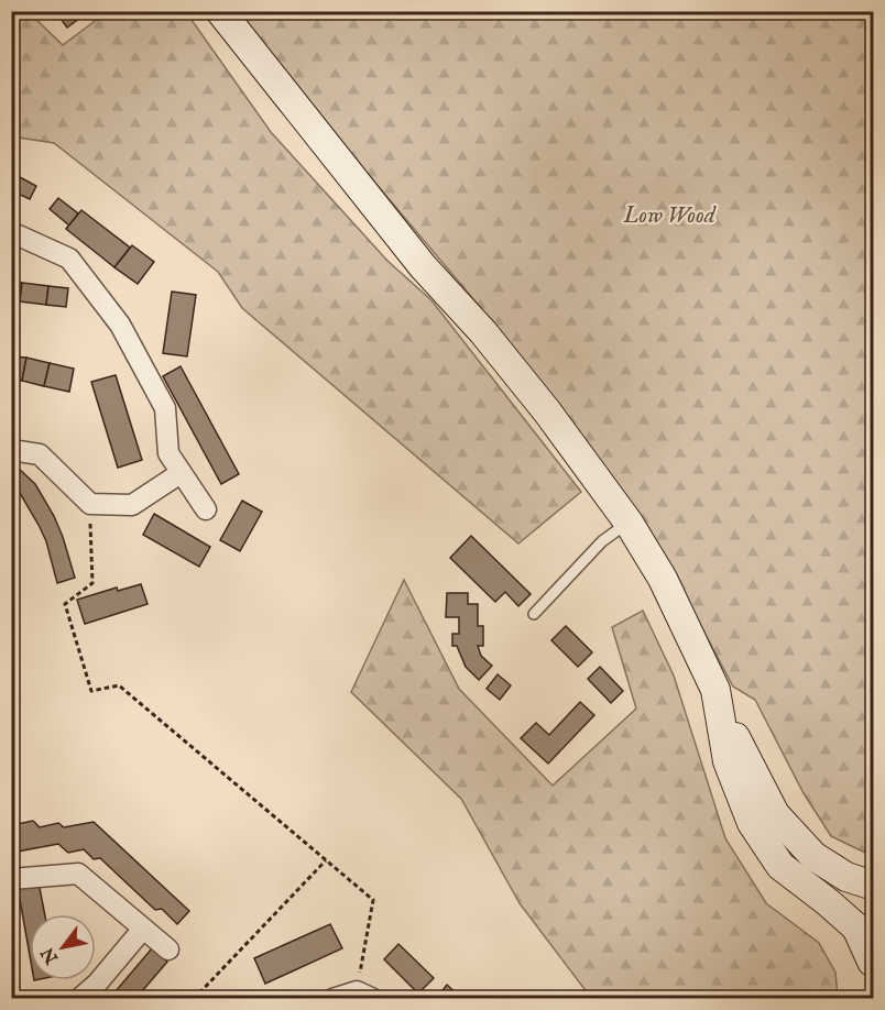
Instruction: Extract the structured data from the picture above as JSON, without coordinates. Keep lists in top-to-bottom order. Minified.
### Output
{"parks":["Low Wood"],"north":"bottom left"}
